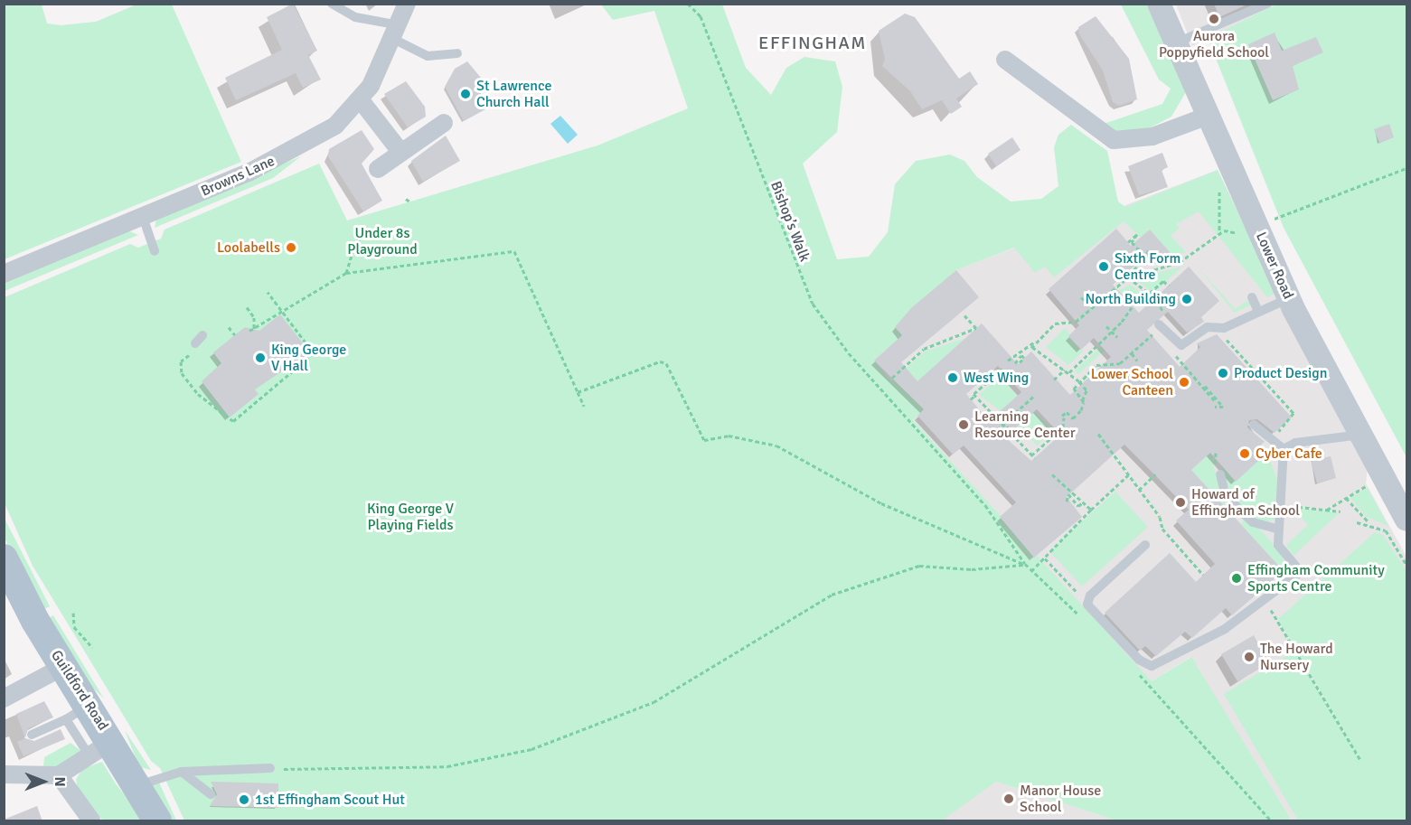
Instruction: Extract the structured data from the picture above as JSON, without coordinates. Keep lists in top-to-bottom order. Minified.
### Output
{"streets":{"main road":["Guildford Road"],"street":["Browns Lane","Lower Road"],"path":["Bishop’s Walk"]},"districts":["EFFINGHAM"],"parks":["Under 8s Playground","King George V Playing Fields"],"places":["Aurora Poppyfield School","St Lawrence Church Hall","Loolabells","Sixth Form Centre","North Building","King George V Hall","Product Design","West Wing","Lower School Canteen","Learning Resource Center","Cyber Cafe","Howard of Effingham School","Effingham Community Sports Centre","The Howard Nursery","Manor House School","1st Effingham Scout Hut"],"north":"right"}
